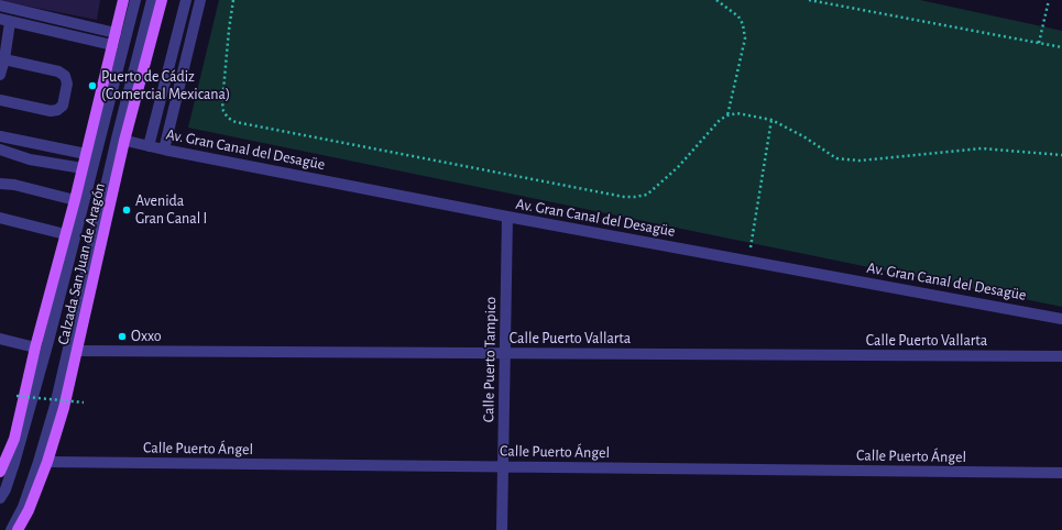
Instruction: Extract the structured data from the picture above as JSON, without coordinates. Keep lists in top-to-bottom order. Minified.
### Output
{"streets":{"main road":["Calzada San Juan de Aragón"],"street":["Av. Gran Canal del Desagüe","Calle Puerto Vallarta","Calle Puerto Tampico","Calle Puerto Ángel"]},"crossings":[["Av. Gran Canal del Desagüe","Calzada San Juan de Aragón"],["Av. Gran Canal del Desagüe","Calle Puerto Tampico"],["Calzada San Juan de Aragón","Calle Puerto Vallarta"],["Calzada San Juan de Aragón","Calle Puerto Ángel"],["Calle Puerto Vallarta","Calle Puerto Tampico"],["Calle Puerto Tampico","Calle Puerto Ángel"]],"places":["Puerto de Cádiz (Comercial Mexicana)","Avenida Gran Canal I","Oxxo"]}
